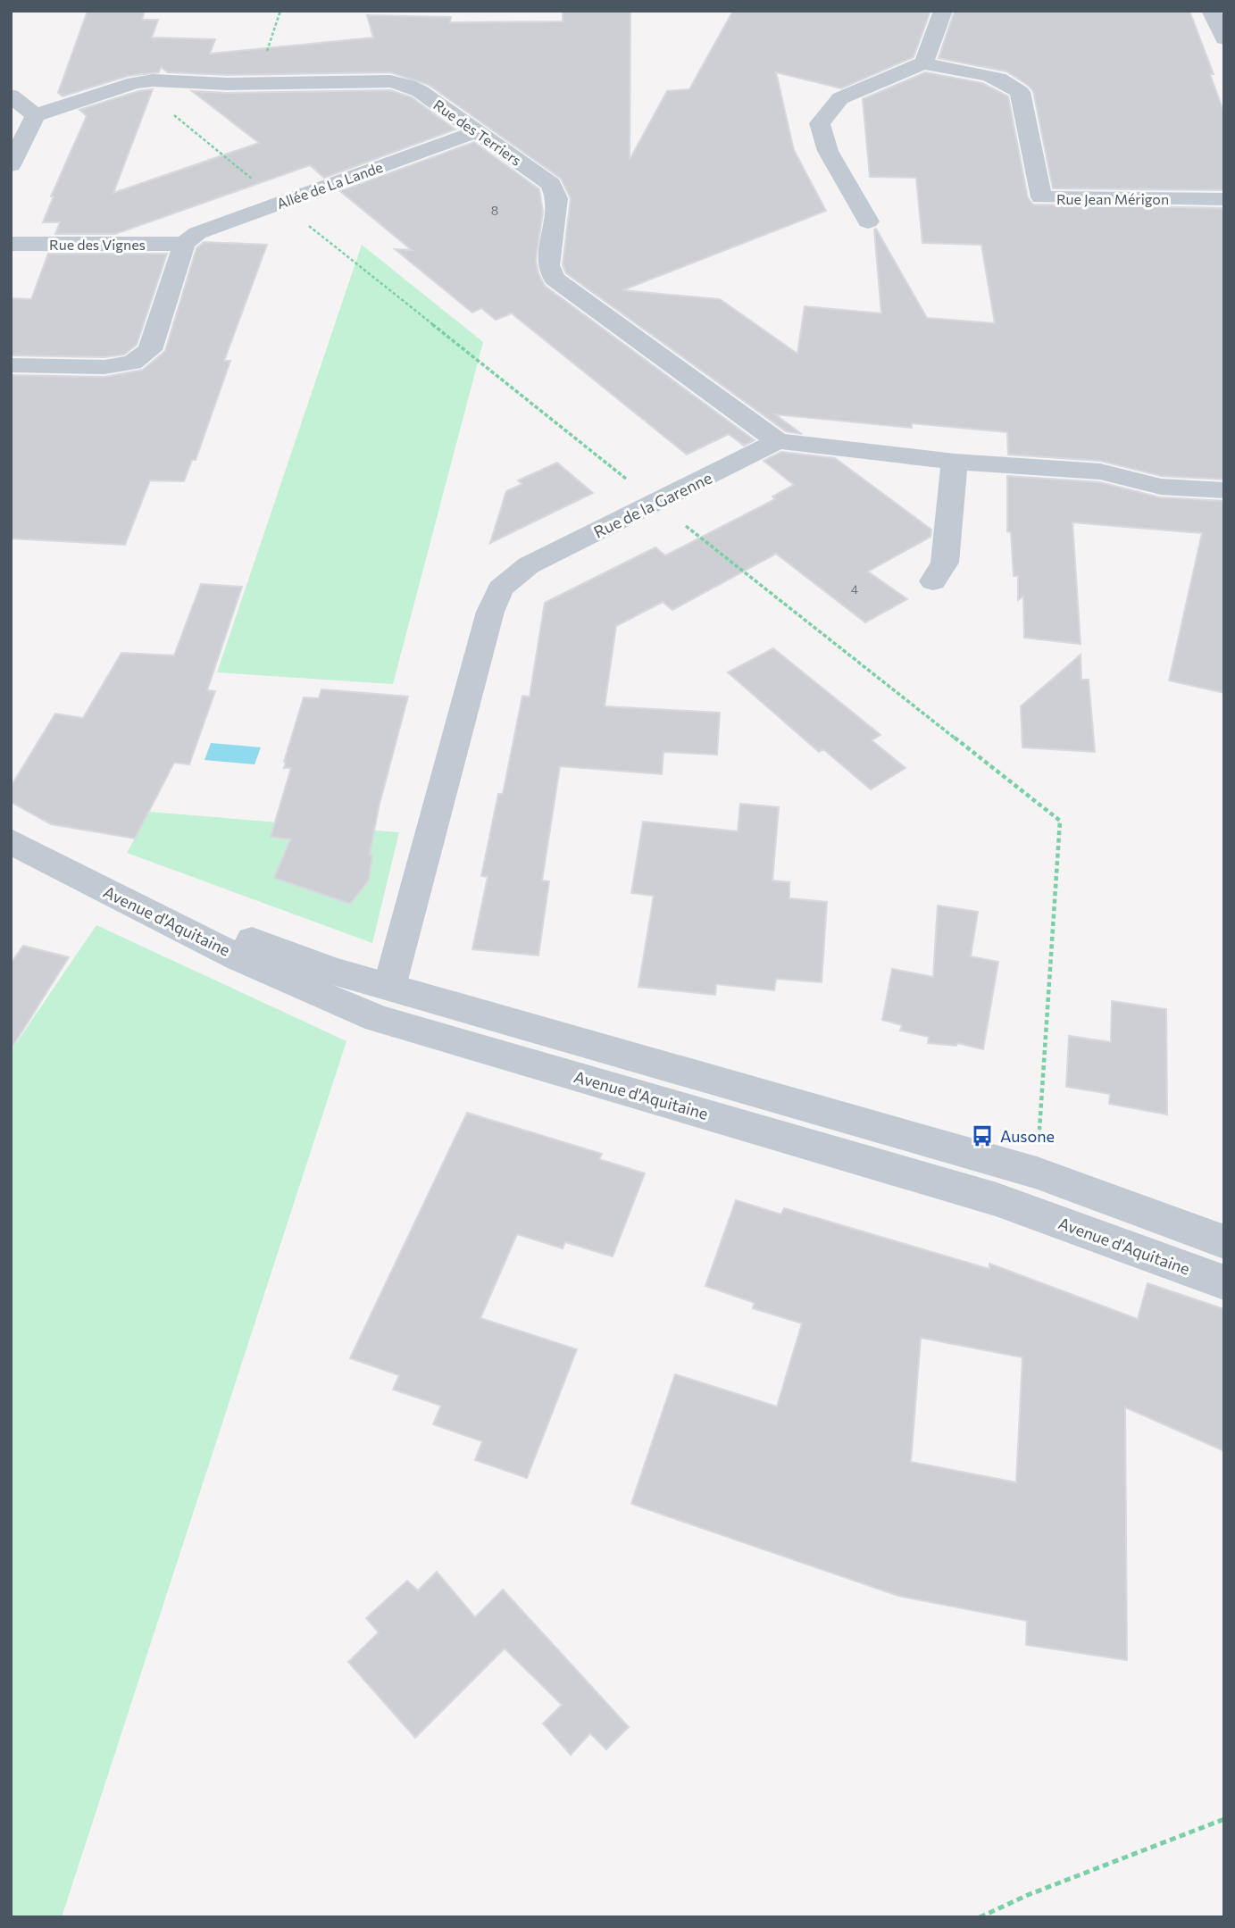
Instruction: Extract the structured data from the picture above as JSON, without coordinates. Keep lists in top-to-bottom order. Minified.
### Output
{"streets":{"street":["Rue des Terriers","Allée de La Lande","Rue Jean Mérigon","Rue des Vignes","Rue de la Garenne","Avenue d'Aquitaine"]},"crossings":[["Rue des Terriers","Allée de La Lande"],["Rue des Terriers","Rue de la Garenne"],["Allée de La Lande","Rue des Vignes"],["Rue de la Garenne","Avenue d'Aquitaine"]],"places":{"bus stop":["Ausone"]},"house_numbers":["8","4"]}
